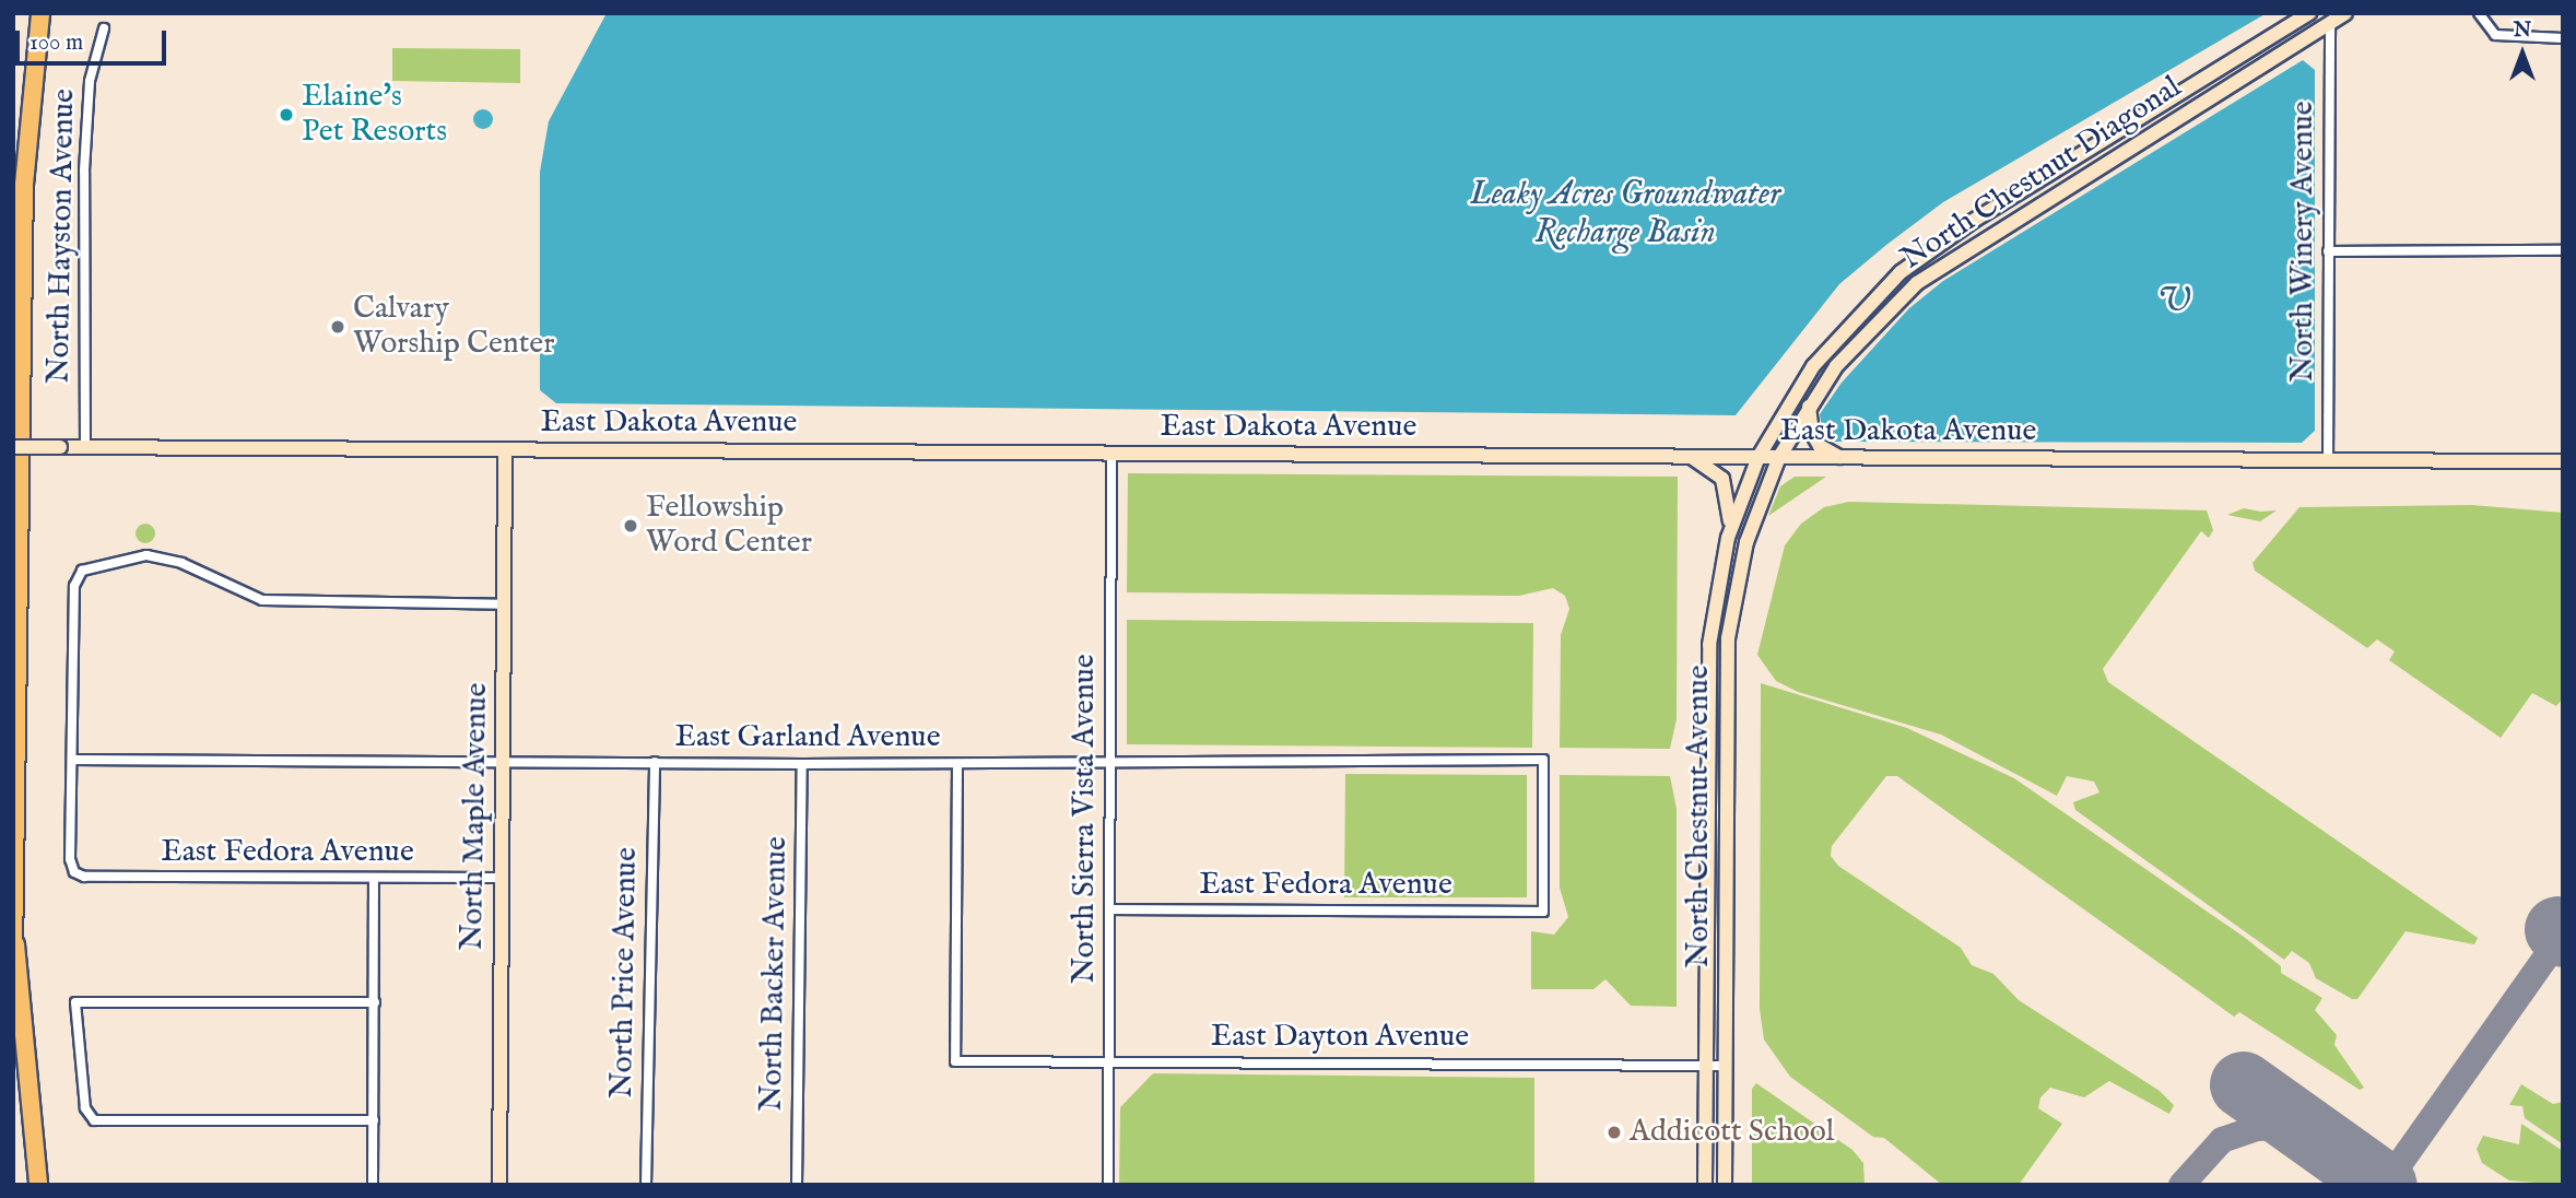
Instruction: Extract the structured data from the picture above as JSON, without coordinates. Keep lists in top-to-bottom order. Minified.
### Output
{"streets":{"street":["North Chestnut Diagonal","North Hayston Avenue","North Winery Avenue","East Dakota Avenue","East Garland Avenue","North Maple Avenue","North Chestnut Avenue","North Sierra Vista Avenue","East Fedora Avenue","North Price Avenue","North Backer Avenue","East Dayton Avenue"]},"crossings":[["North Chestnut Diagonal","North Winery Avenue"],["North Chestnut Diagonal","East Dakota Avenue"],["North Chestnut Diagonal","North Chestnut Avenue"],["North Hayston Avenue","East Dakota Avenue"],["North Winery Avenue","East Dakota Avenue"],["East Dakota Avenue","North Maple Avenue"],["East Dakota Avenue","North Chestnut Avenue"],["East Dakota Avenue","North Sierra Vista Avenue"],["East Garland Avenue","North Maple Avenue"],["East Garland Avenue","North Sierra Vista Avenue"],["East Garland Avenue","East Fedora Avenue"],["East Garland Avenue","North Price Avenue"],["East Garland Avenue","North Backer Avenue"],["East Garland Avenue","East Dayton Avenue"],["North Maple Avenue","East Fedora Avenue"],["North Chestnut Avenue","East Dayton Avenue"],["North Sierra Vista Avenue","East Fedora Avenue"],["North Sierra Vista Avenue","East Dayton Avenue"]],"water":["Leaky Acres Groundwater Recharge Basin","U"],"places":["Elaine's Pet Resorts","Calvary Worship Center","Fellowship Word Center","Addicott School"],"scale_bar":"100 m","north":"top"}
